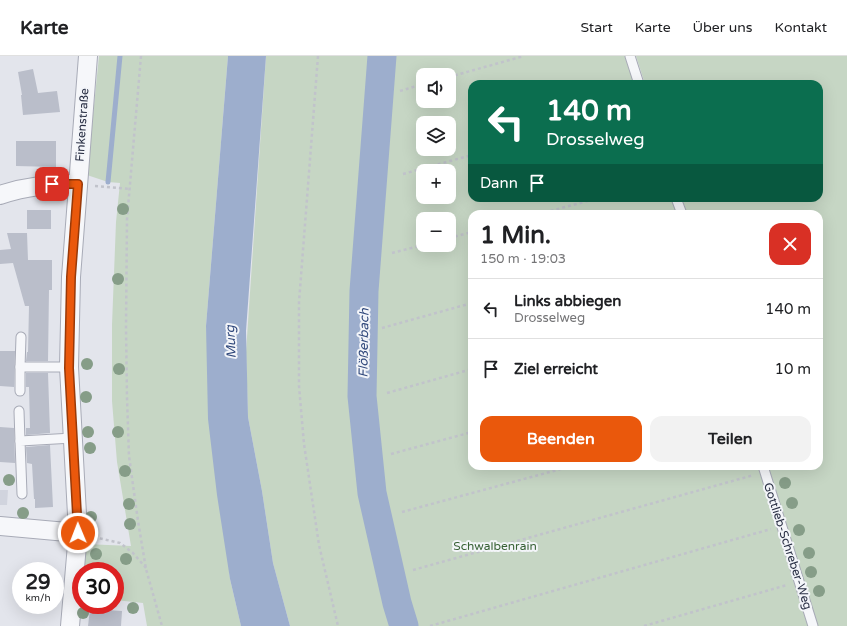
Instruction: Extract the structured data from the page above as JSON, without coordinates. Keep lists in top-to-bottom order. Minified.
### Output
{"streets":{"street":["Finkenstraße"],"lane":["Gottlieb-Schreber-Weg"]},"water":["Murg","Flößerbach"],"parks":["Schwalbenrain"],"page":{"header":"Karte","nav":["Start","Karte","Über uns","Kontakt"],"map_buttons":["+","−"],"turn":["140 m","Drosselweg"],"then":"Dann","heading":["1 Min.","150 m · 19:03"],"list":[{"name":"Links abbiegen","note":"Drosselweg","value":"140 m"},{"name":"Ziel erreicht","value":"10 m"}],"buttons":["Beenden","Teilen"],"speed":"29 km/h","limit":"30"}}
